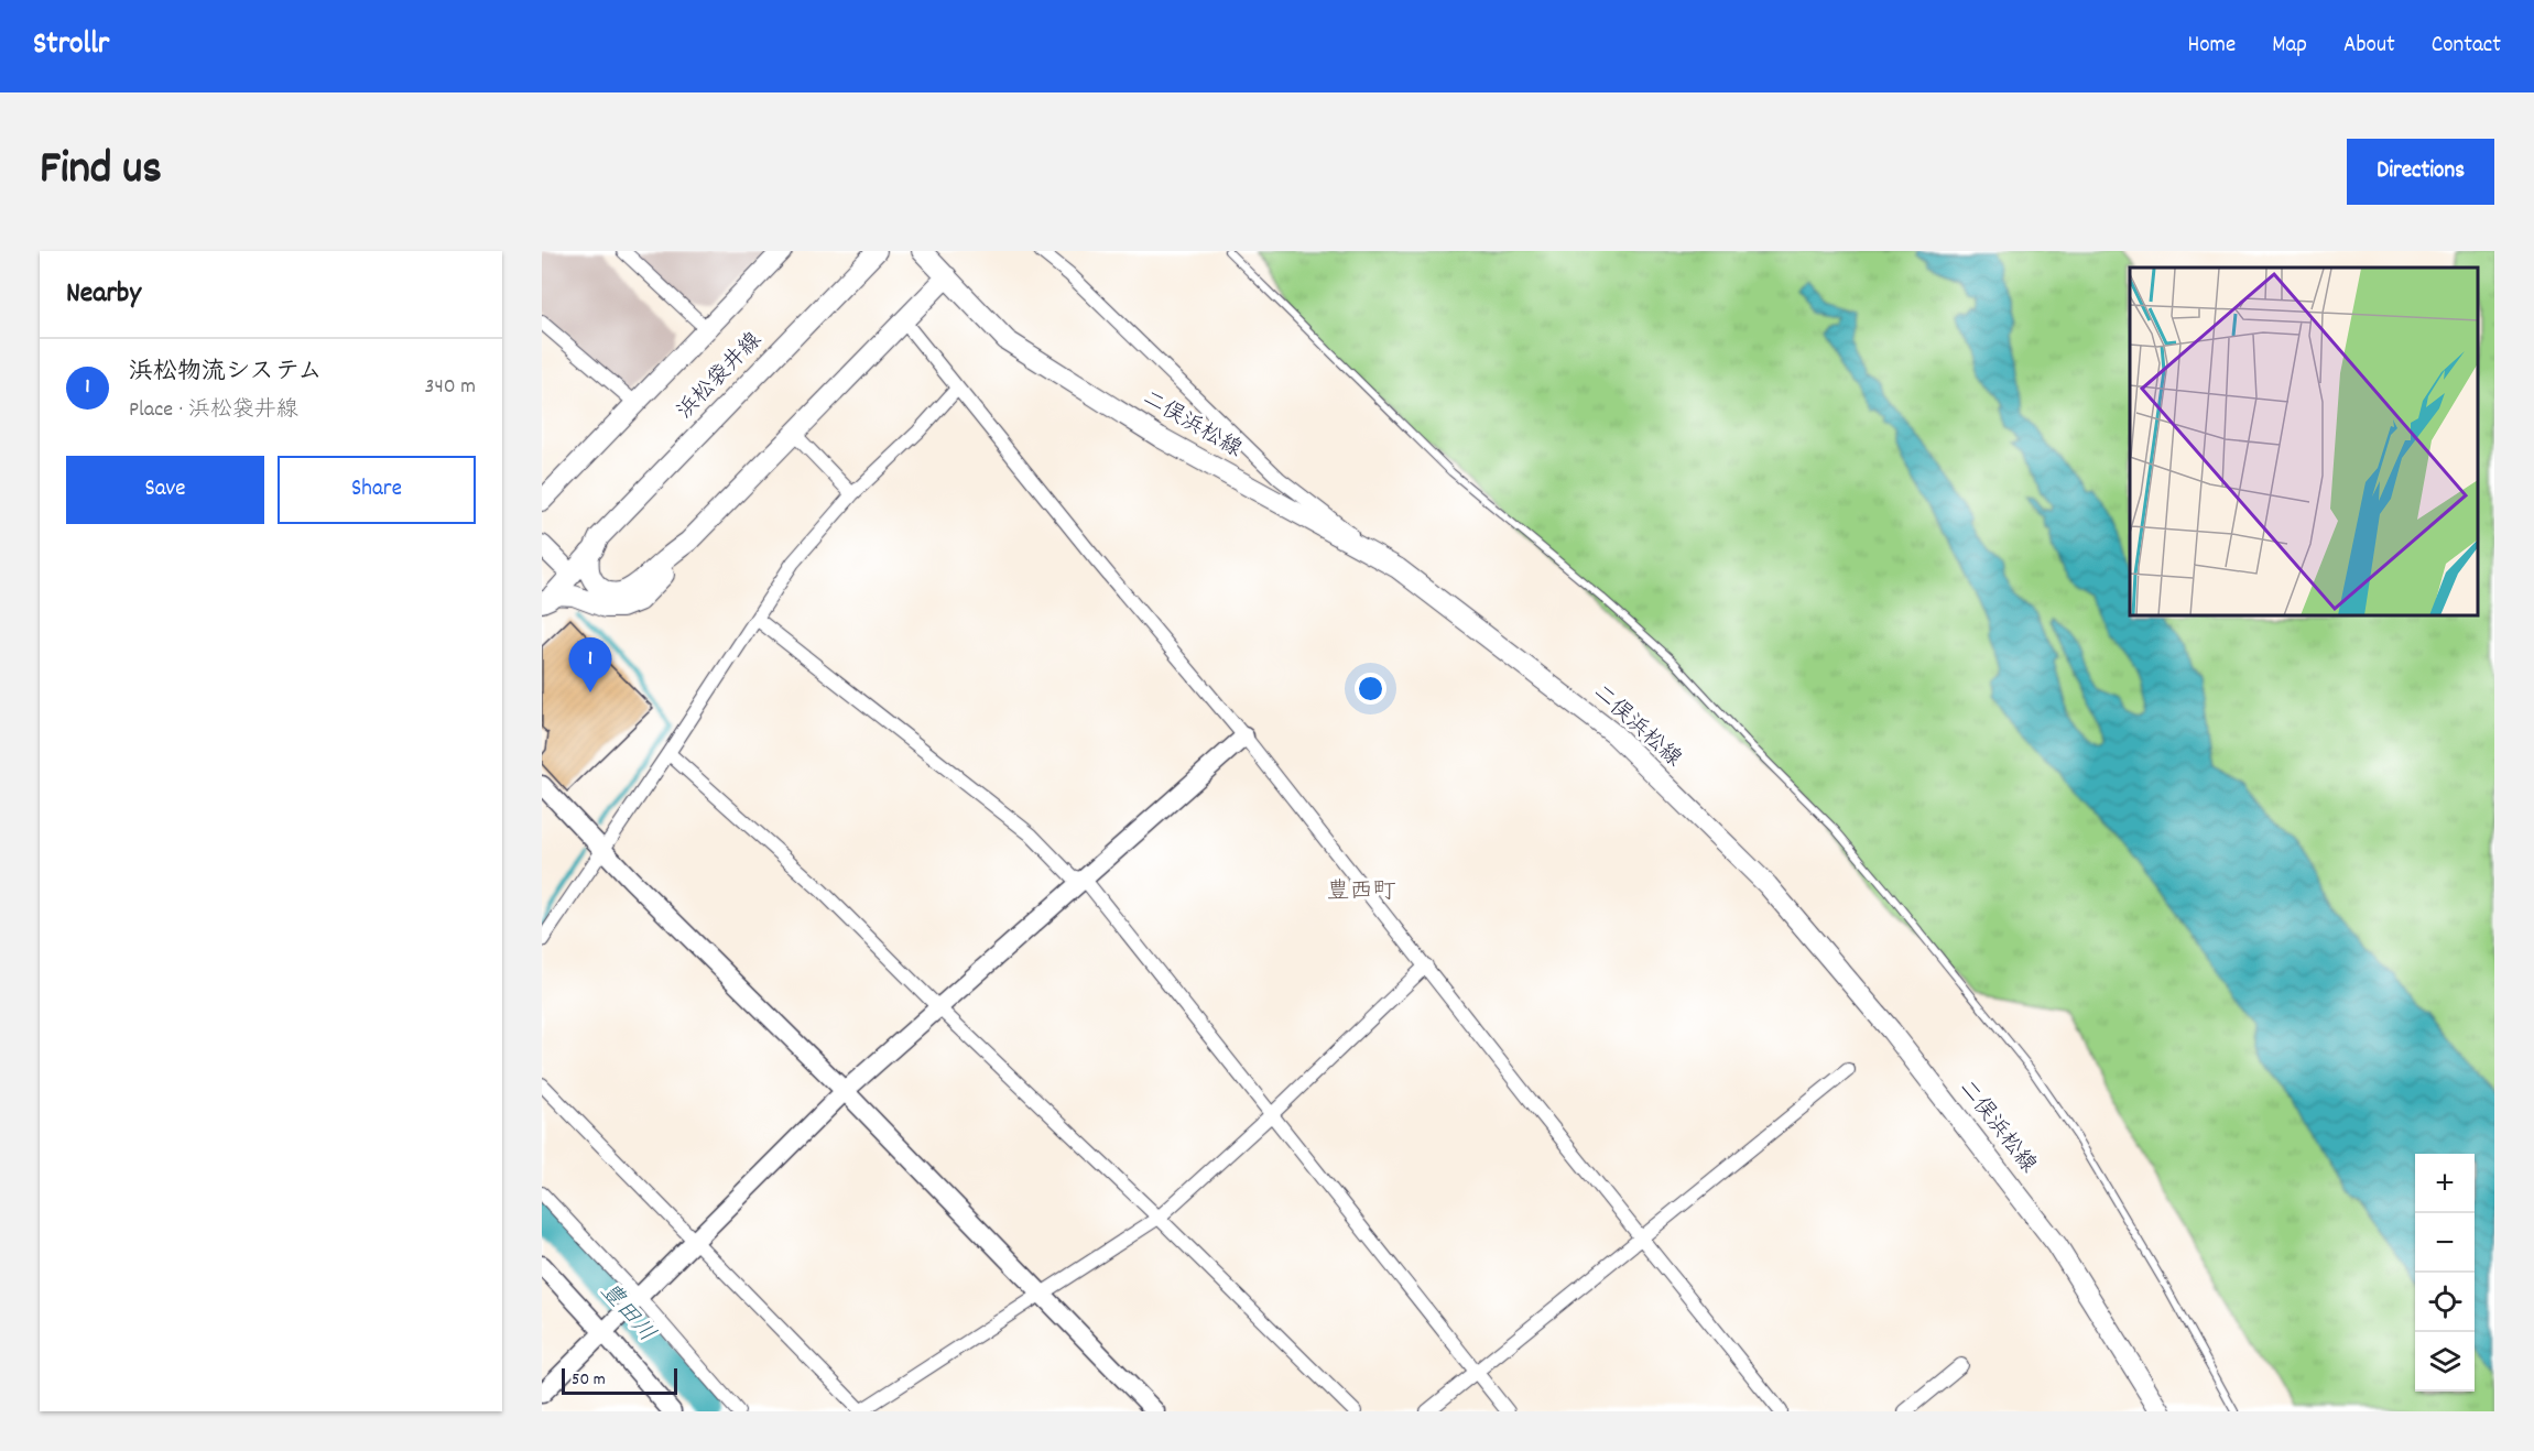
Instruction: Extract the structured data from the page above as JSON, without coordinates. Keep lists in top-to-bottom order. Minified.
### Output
{"streets":{"main road":["浜松袋井線","二俣浜松線"]},"districts":["豊西町"],"water":["豊田川"],"scale_bar":"50 m","page":{"header":"Strollr","nav":["Home","Map","About","Contact"],"title":"Find us","buttons":["Directions",["Save","Share"]],"heading":"Nearby","list":[{"mark":"1","name":"浜松物流システム","note":"Place · 浜松袋井線","value":"340 m"}],"pins":"1","map_buttons":["+","−"],"scale":"50 m"}}
